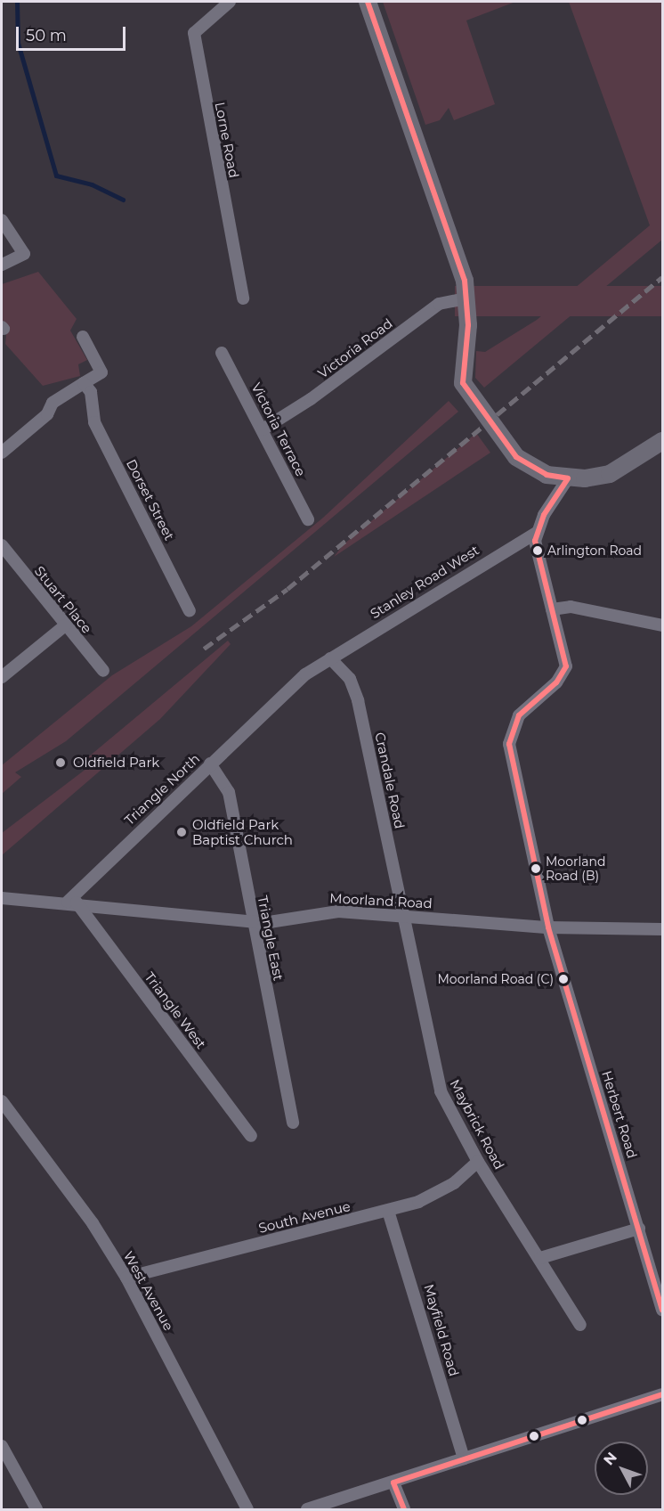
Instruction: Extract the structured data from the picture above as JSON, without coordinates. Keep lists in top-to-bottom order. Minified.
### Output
{"streets":{"street":["Lorne Road","Victoria Road","Victoria Terrace","Dorset Street","Stanley Road West","Stuart Place","Crandale Road","Triangle North","Moorland Road","Triangle East","Triangle West","Herbert Road","Maybrick Road","South Avenue","West Avenue","Mayfield Road"]},"crossings":[["Victoria Road","Victoria Terrace"],["Stanley Road West","Crandale Road"],["Stanley Road West","Triangle North"],["Stanley Road West","Herbert Road"],["Crandale Road","Triangle North"],["Crandale Road","Moorland Road"],["Crandale Road","Maybrick Road"],["Triangle North","Moorland Road"],["Triangle North","Triangle East"],["Triangle North","Triangle West"],["Moorland Road","Triangle East"],["Moorland Road","Triangle West"],["Moorland Road","Herbert Road"],["Moorland Road","Maybrick Road"],["Maybrick Road","South Avenue"],["South Avenue","West Avenue"],["South Avenue","Mayfield Road"]],"places":["Arlington Road","Oldfield Park","Oldfield Park Baptist Church","Moorland Road (B)","Moorland Road (C)"],"scale_bar":"50 m","north":"top left"}
